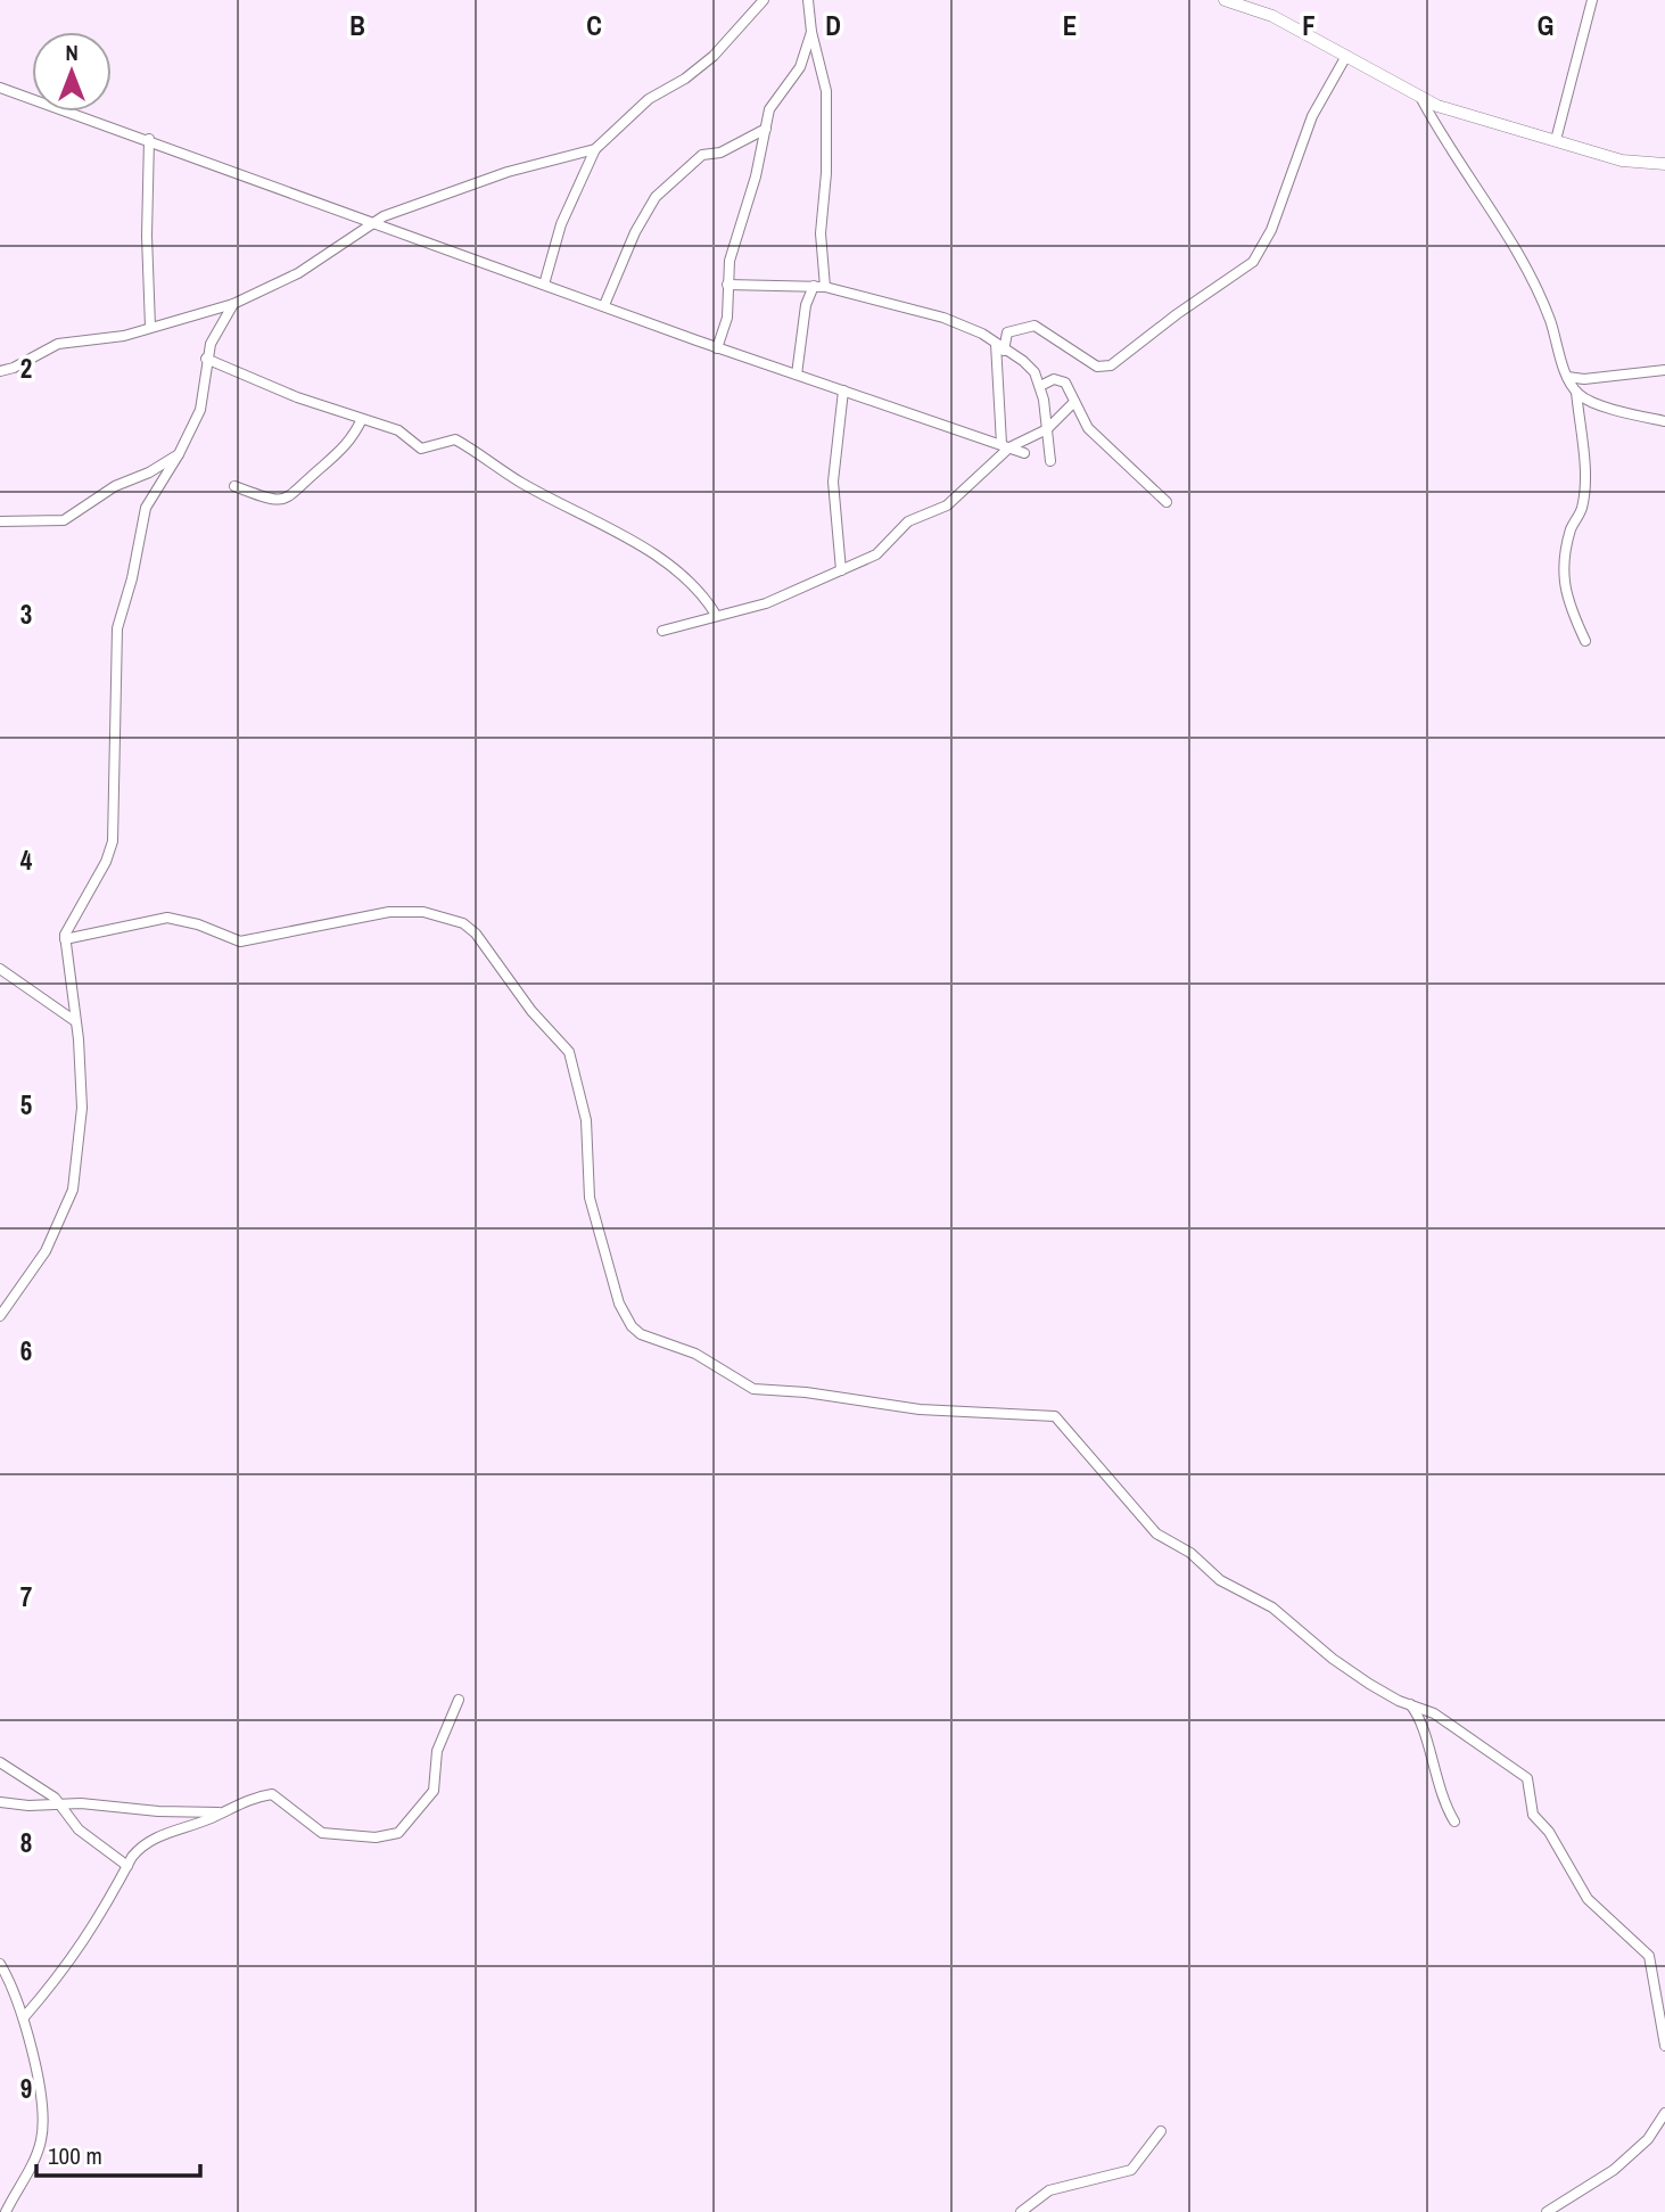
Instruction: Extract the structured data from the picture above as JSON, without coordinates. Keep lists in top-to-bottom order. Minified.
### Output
{"scale_bar":"100 m","north":"top","grid":{"columns":["B","C","D","E","F","G"],"rows":["2","3","4","5","6","7","8","9"]}}
